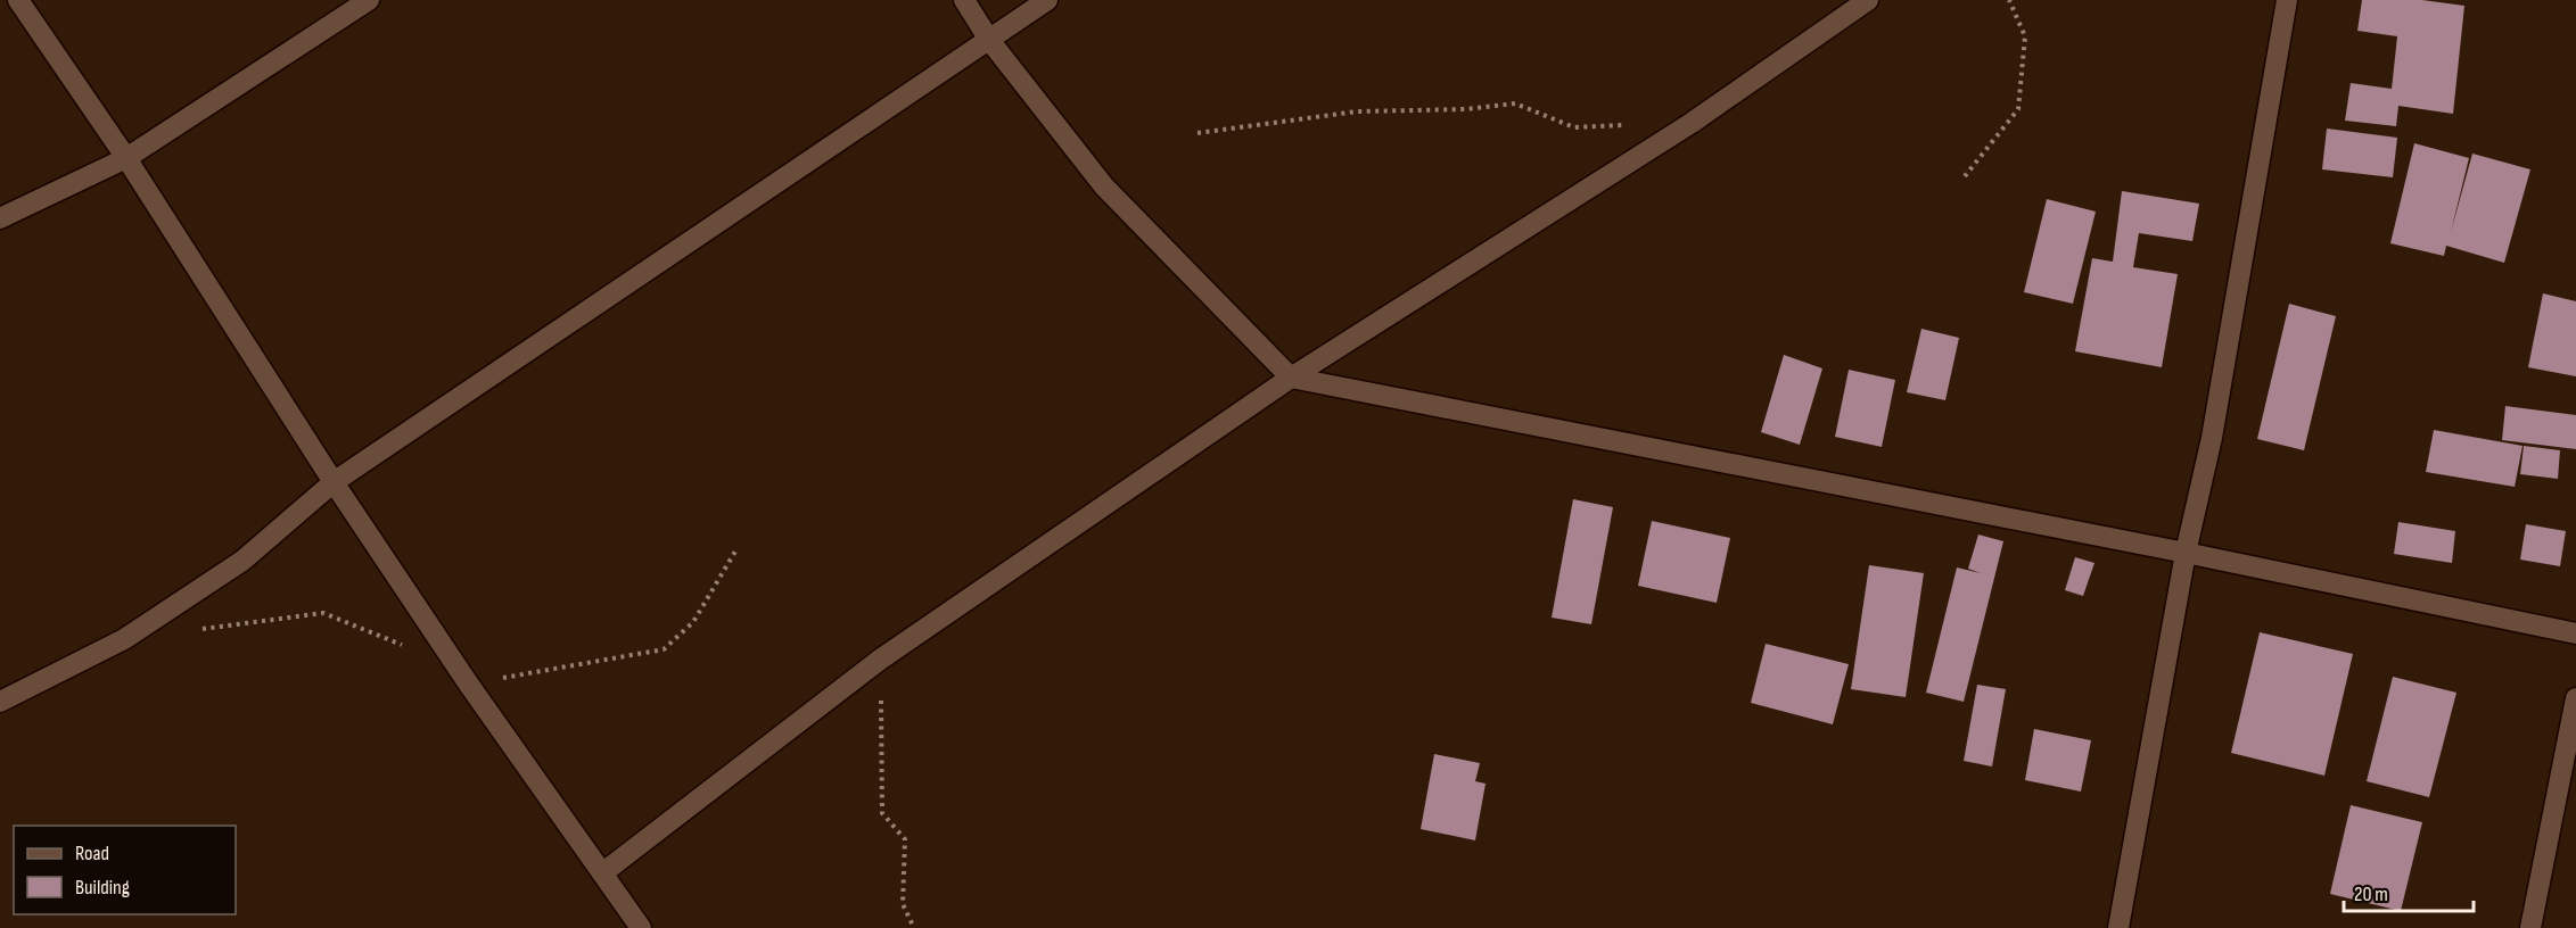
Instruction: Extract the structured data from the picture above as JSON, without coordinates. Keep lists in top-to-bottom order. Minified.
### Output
{"legend":["Road","Building"],"scale_bar":"20 m"}
